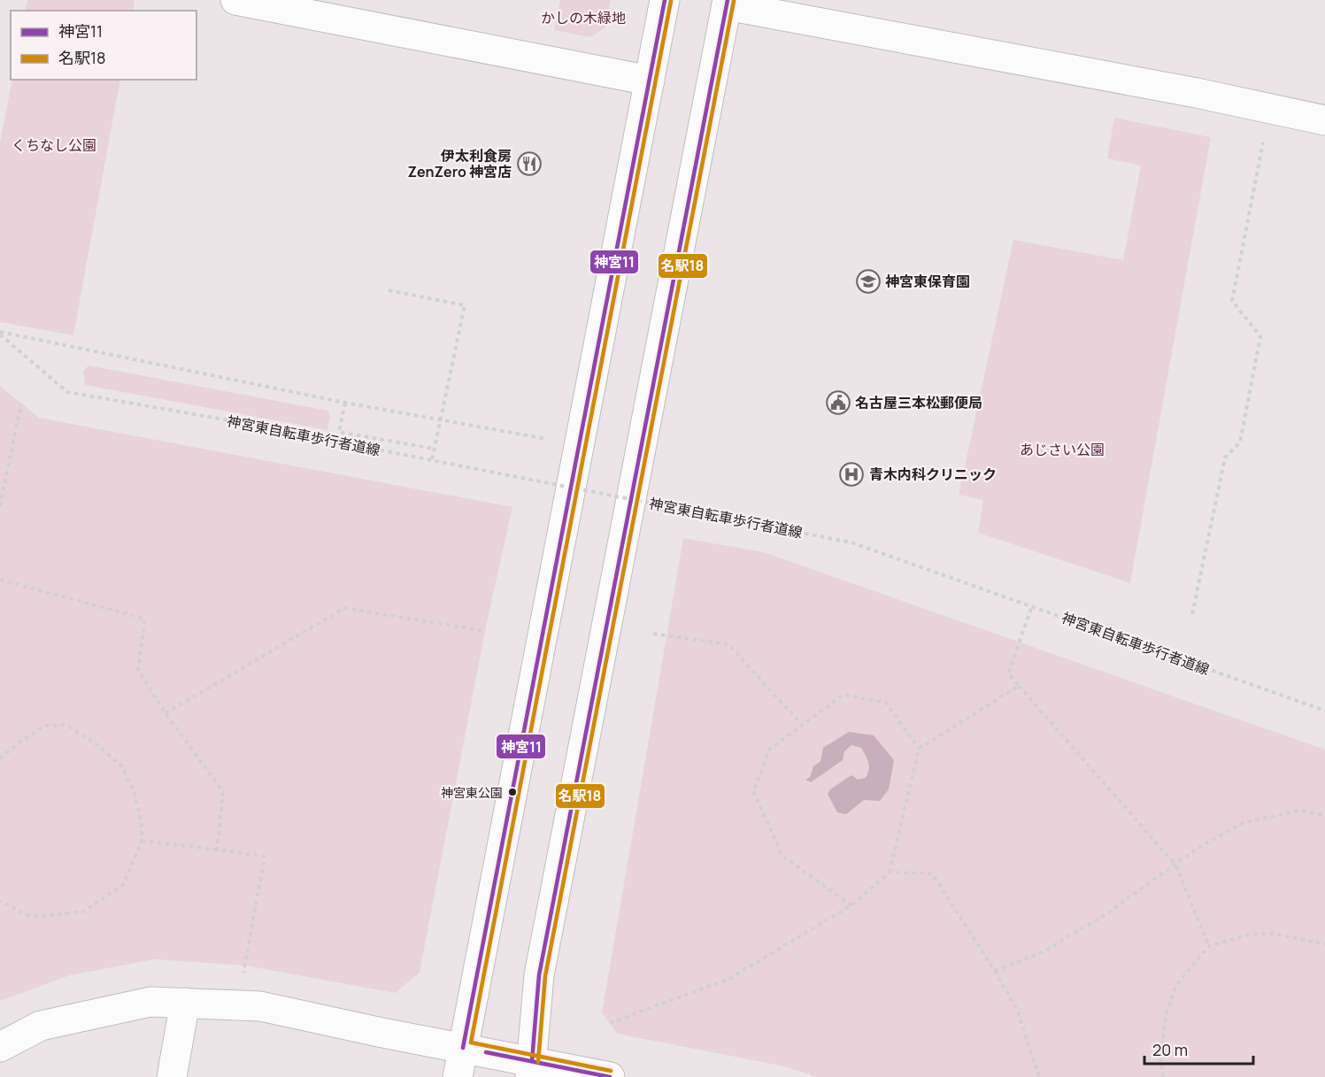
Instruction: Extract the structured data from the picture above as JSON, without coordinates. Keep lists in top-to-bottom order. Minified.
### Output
{"streets":{"path":["神宮東自転車歩行者道線"]},"parks":["かしの木緑地","くちなし公園","あじさい公園"],"places":{"restaurant":["伊太利食房 ZenZero 神宮店"],"school or university":["神宮東保育園"],"public building":["名古屋三本松郵便局"],"hospital":["青木内科クリニック"],"other":["神宮東公園"]},"lines":["transit line 神宮11","transit line 名駅18"],"legend":["神宮11","名駅18"],"scale_bar":"20 m"}
